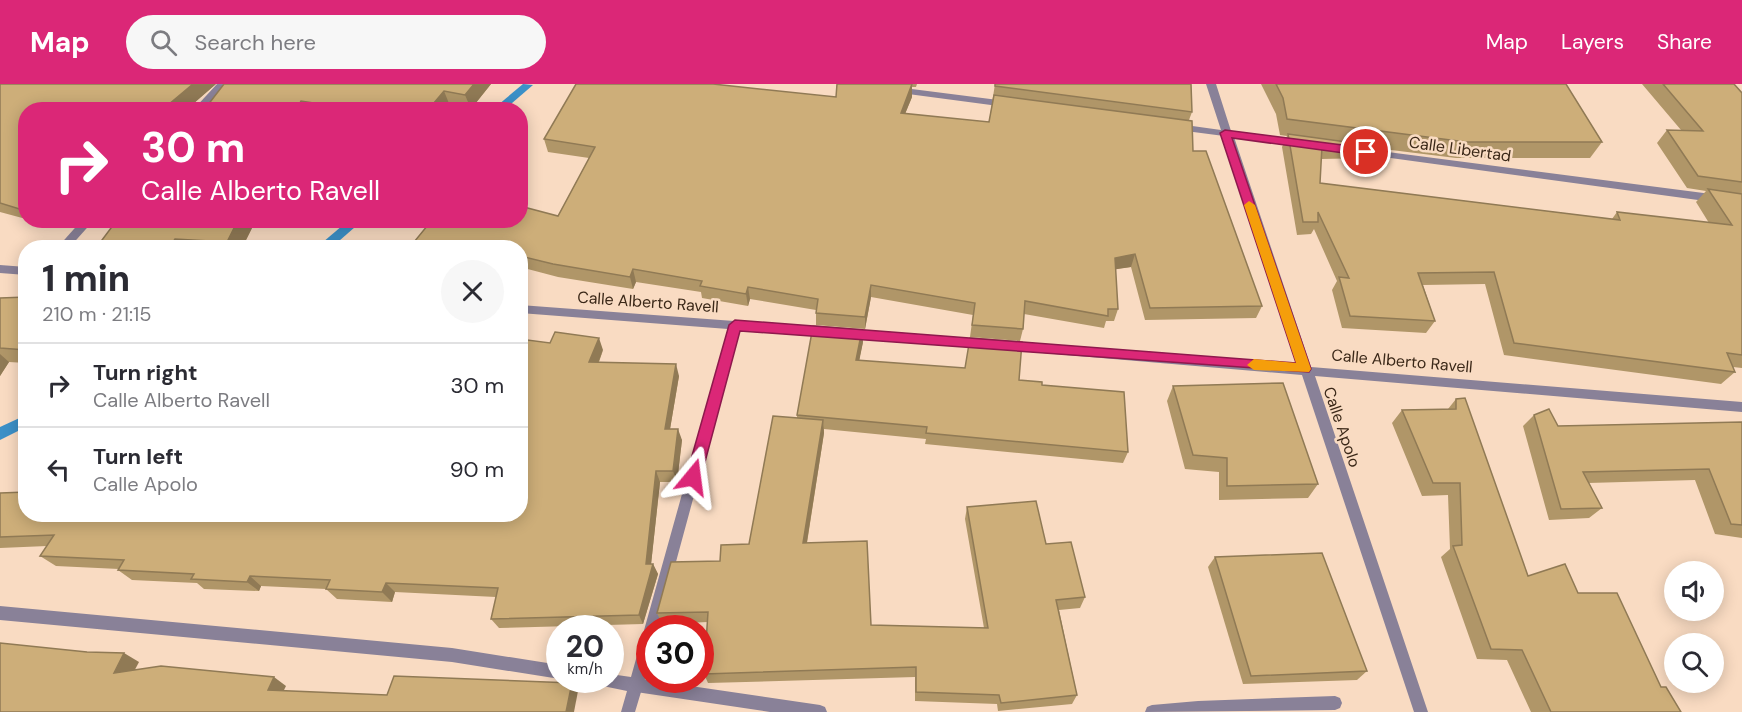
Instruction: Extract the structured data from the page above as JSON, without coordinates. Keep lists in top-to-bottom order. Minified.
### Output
{"streets":{"street":["Calle Libertad","Calle Alberto Ravell","Calle Apolo"]},"crossings":[["Calle Alberto Ravell","Calle Apolo"]],"page":{"header":"Map","search":"Search here","nav":["Map","Layers","Share"],"turn":["30 m","Calle Alberto Ravell"],"heading":["1 min","210 m · 21:15"],"list":[{"name":"Turn right","note":"Calle Alberto Ravell","value":"30 m"},{"name":"Turn left","note":"Calle Apolo","value":"90 m"}],"speed":"20 km/h","limit":"30"}}
